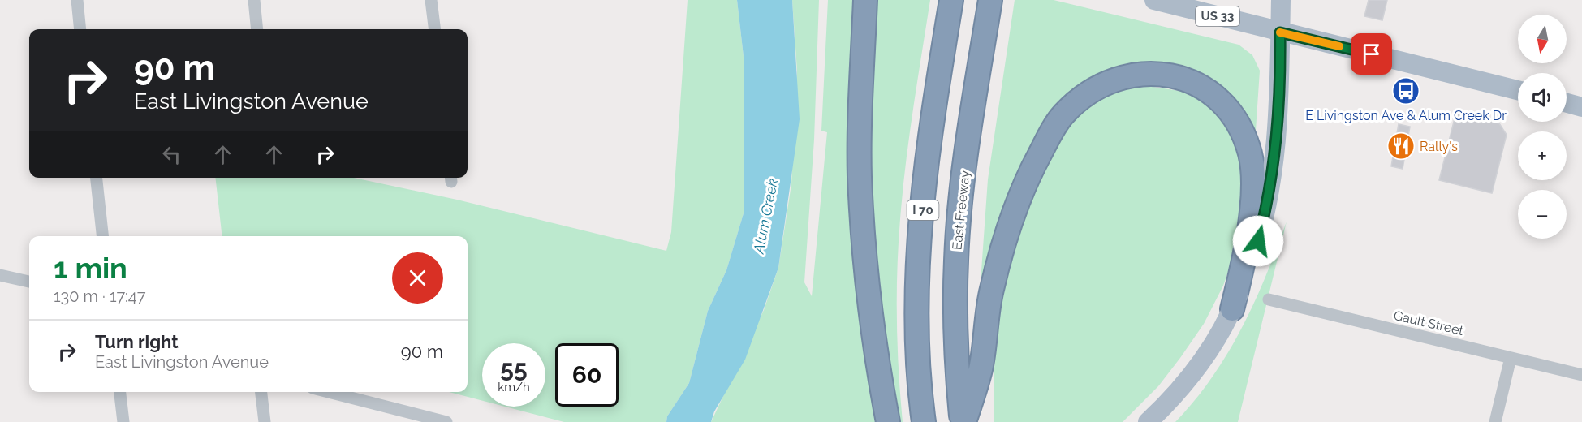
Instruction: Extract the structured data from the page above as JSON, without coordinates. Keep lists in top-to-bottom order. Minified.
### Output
{"streets":{"highway":["I 70","East Freeway"],"main road":["US 33"],"street":["Gault Street"]},"water":["Alum Creek"],"places":{"bus stop":["E Livingston Ave & Alum Creek Dr"],"restaurant":["Rally's"]},"north":"bottom","page":{"map_buttons":["+","−"],"turn":["90 m","East Livingston Avenue"],"heading":["1 min","130 m · 17:47"],"list":[{"name":"Turn right","note":"East Livingston Avenue","value":"90 m"}],"speed":"55 km/h","limit":"60"}}
